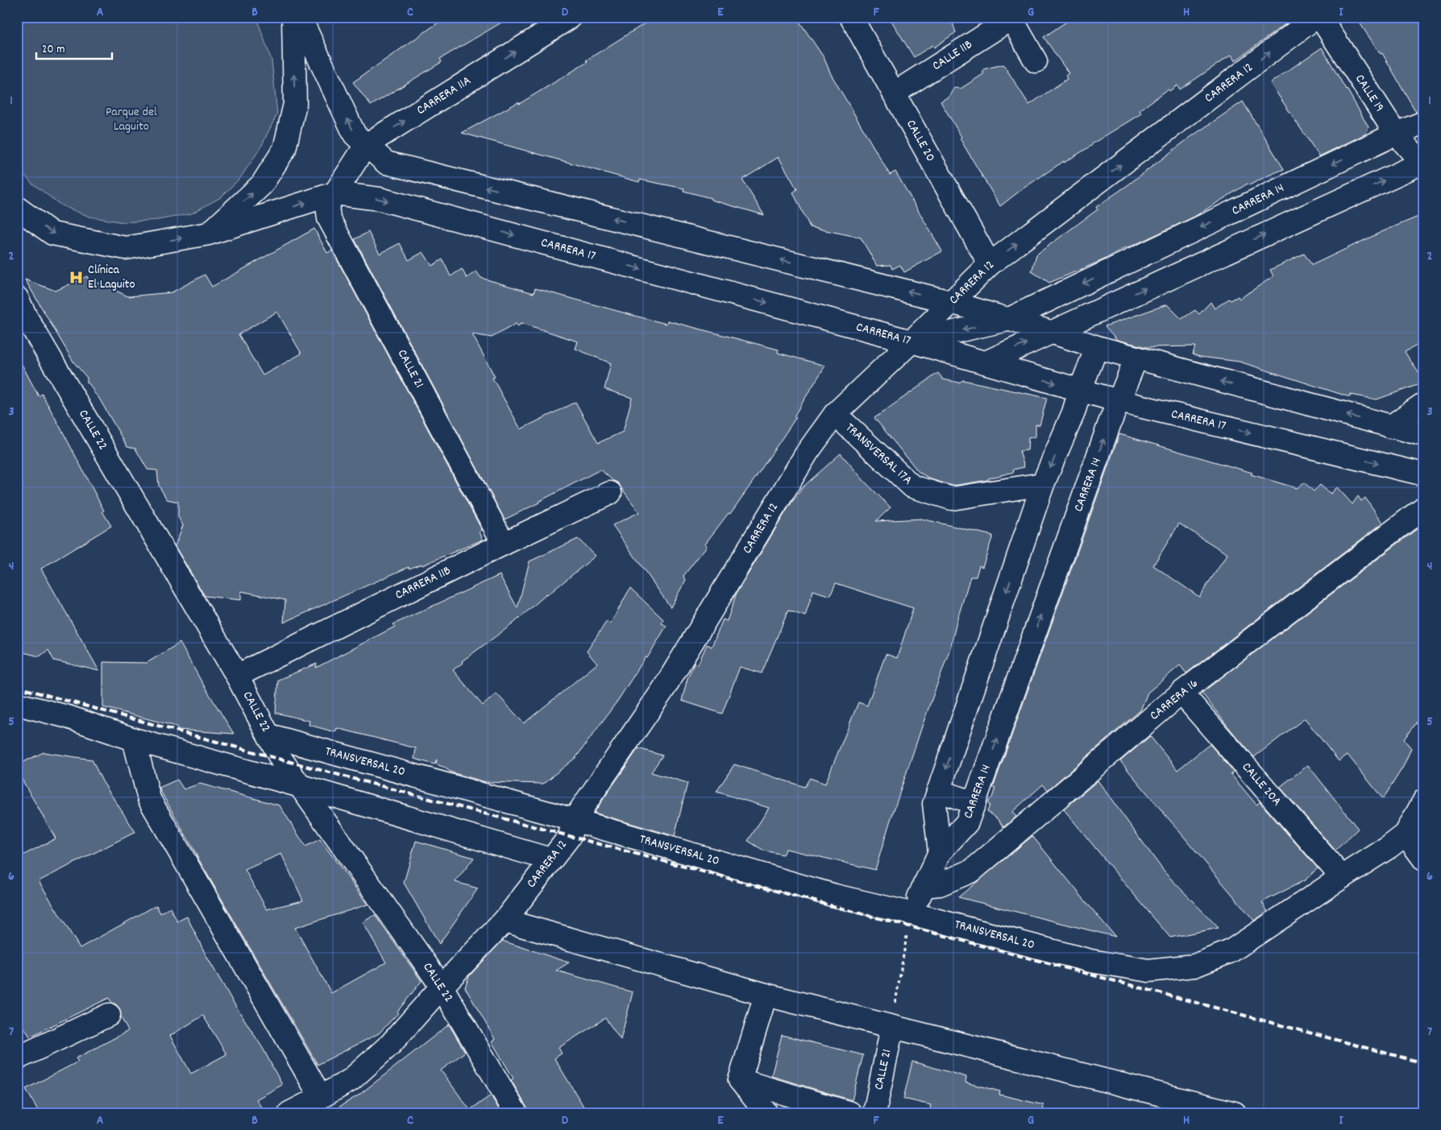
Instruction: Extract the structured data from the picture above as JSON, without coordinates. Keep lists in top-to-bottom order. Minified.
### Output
{"streets":{"street":["CALLE 11B","CARRERA 12","CALLE 19","CARRERA 11A","CALLE 20","CARRERA 14","CARRERA 17","CALLE 21","CALLE 22","TRANSVERSAL 17A","CARRERA 11B","CARRERA 16","TRANSVERSAL 20","CALLE 20A"]},"crossings":[["CALLE 11B","CALLE 20"],["CARRERA 12","CALLE 20"],["CARRERA 12","CARRERA 14"],["CARRERA 12","CARRERA 17"],["CARRERA 12","CALLE 22"],["CARRERA 12","TRANSVERSAL 17A"],["CARRERA 12","TRANSVERSAL 20"],["CALLE 19","CARRERA 14"],["CARRERA 11A","CARRERA 17"],["CARRERA 11A","CALLE 21"],["CARRERA 14","CARRERA 17"],["CARRERA 14","CARRERA 16"],["CARRERA 14","TRANSVERSAL 20"],["CARRERA 17","CALLE 21"],["CALLE 21","CARRERA 11B"],["CALLE 22","CARRERA 11B"],["CALLE 22","TRANSVERSAL 20"],["CARRERA 16","CALLE 20A"],["TRANSVERSAL 20","CALLE 20A"]],"one_way":["CARRERA 11A"],"parks":["Parque del Laguito"],"places":{"hospital":["Clínica El Laguito"]},"scale_bar":"20 m","grid":{"columns":["A","B","C","D","E","F","G","H","I"],"rows":["1","2","3","4","5","6","7"]}}
